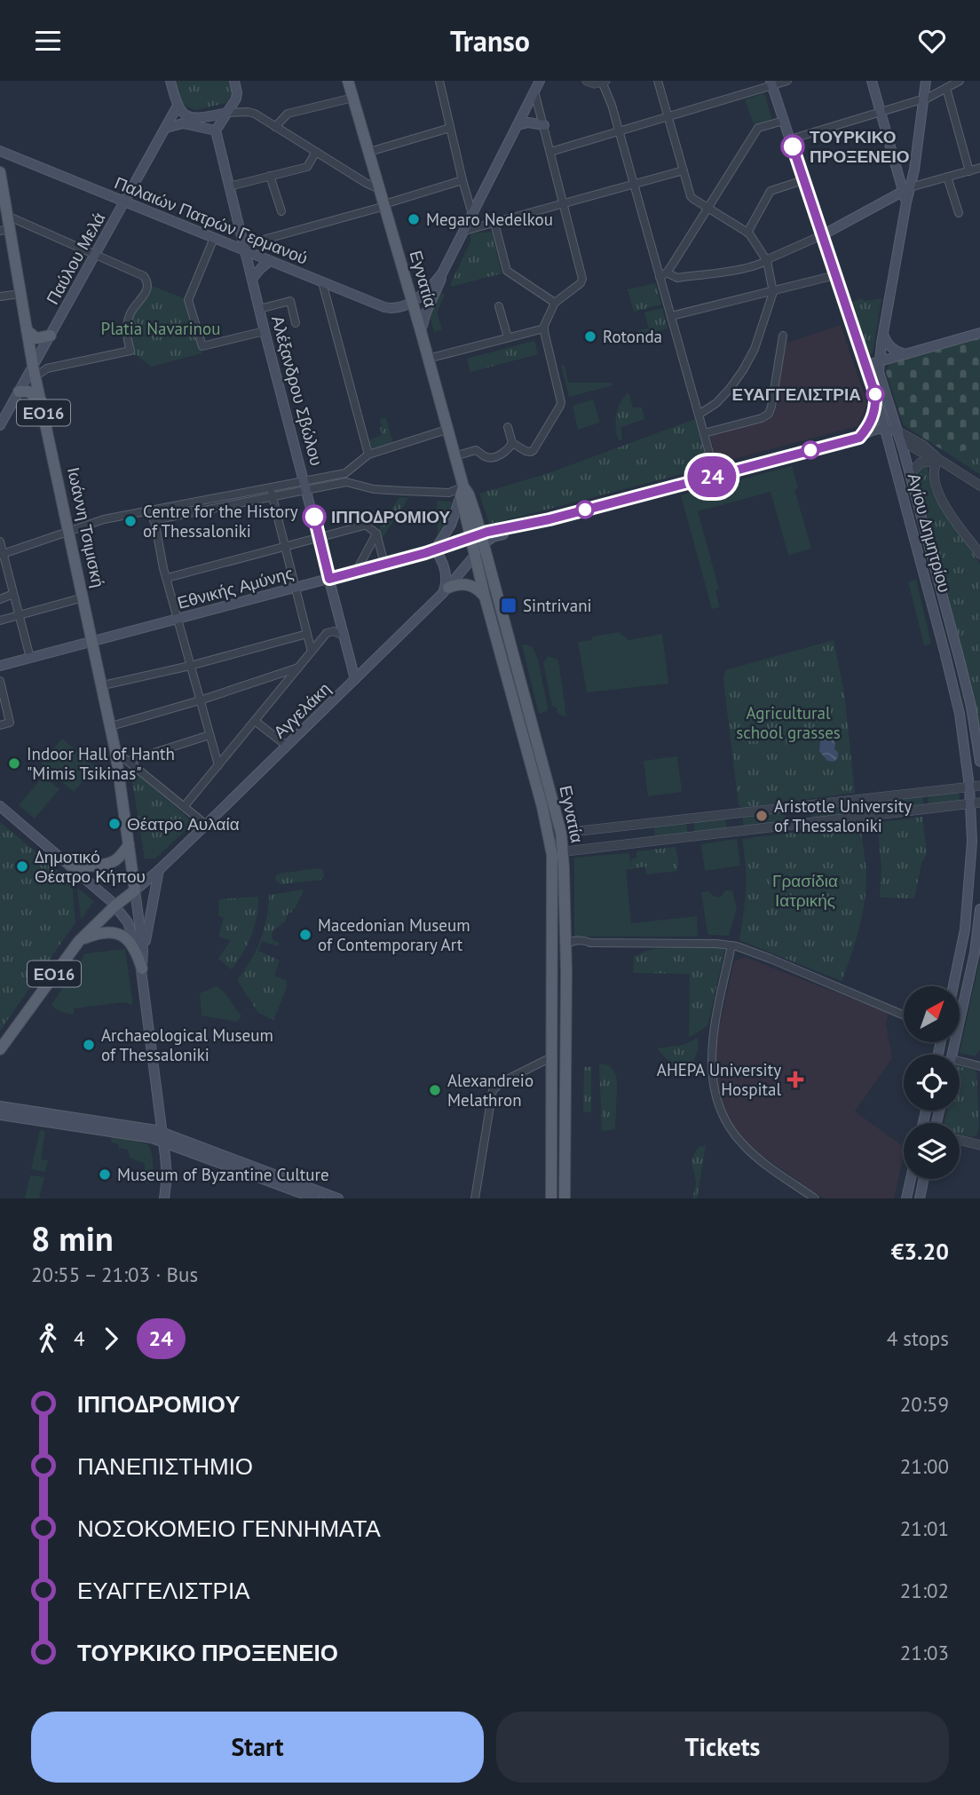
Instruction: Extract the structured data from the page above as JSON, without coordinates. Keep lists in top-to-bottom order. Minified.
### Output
{"streets":{"main road":["Παλαιών Πατρών Γερμανού","Παύλου Μελά","Εγνατία","Αλέξανδρου Σβώλου","ΕΟ16","Ιωάννη Τσιμισκή","Αγίου Δημητρίου","Εθνικής Αμύνης","Αγγελάκη"]},"crossings":[["Παλαιών Πατρών Γερμανού","Παύλου Μελά"],["Παλαιών Πατρών Γερμανού","Εγνατία"],["Παλαιών Πατρών Γερμανού","Αλέξανδρου Σβώλου"],["Παύλου Μελά","Ιωάννη Τσιμισκή"],["Εγνατία","Εθνικής Αμύνης"],["Εγνατία","Αγγελάκη"],["Αλέξανδρου Σβώλου","Εθνικής Αμύνης"],["Αλέξανδρου Σβώλου","Αγγελάκη"],["ΕΟ16","Ιωάννη Τσιμισκή"],["ΕΟ16","Αγγελάκη"],["Ιωάννη Τσιμισκή","Εθνικής Αμύνης"],["Ιωάννη Τσιμισκή","Αγγελάκη"],["Αγίου Δημητρίου","Εθνικής Αμύνης"],["Εθνικής Αμύνης","Αγγελάκη"]],"parks":["Platia Navarinou","Agricultural school grasses","Γρασίδια Ιατρικής"],"places":{"other":["ΤΟΥΡΚΙΚΟ ΠΡΟΞΕΝΕΙΟ","Megaro Nedelkou","Rotonda","ΕΥΑΓΓΕΛΙΣΤΡΙΑ","ΙΠΠΟΔΡΟΜΙΟΥ","Centre for the History of Thessaloniki","Indoor Hall of Hanth \"Mimis Tsikinas\"","Aristotle University of Thessaloniki","Θέατρο Αυλαία","Δημοτικό Θέατρο Κήπου","Macedonian Museum of Contemporary Art","Archaeological Museum of Thessaloniki","Alexandreio Melathron","Museum of Byzantine Culture"],"transit":["Sintrivani"],"health":["AHEPA University Hospital"]},"lines":["bus line 24"],"north":"top right","page":{"header":"Transo","on_map":"24","heading":["8 min","20:55 – 21:03 · Bus","€3.20"],"legs":["4","24","4 stops"],"list":[{"name":"ΙΠΠΟΔΡΟΜΙΟΥ","value":"20:59"},{"name":"ΠΑΝΕΠΙΣΤΗΜΙΟ","value":"21:00"},{"name":"ΝΟΣΟΚΟΜΕΙΟ ΓΕΝΝΗΜΑΤΑ","value":"21:01"},{"name":"ΕΥΑΓΓΕΛΙΣΤΡΙΑ","value":"21:02"},{"name":"ΤΟΥΡΚΙΚΟ ΠΡΟΞΕΝΕΙΟ","value":"21:03"}],"buttons":["Start","Tickets"]}}
